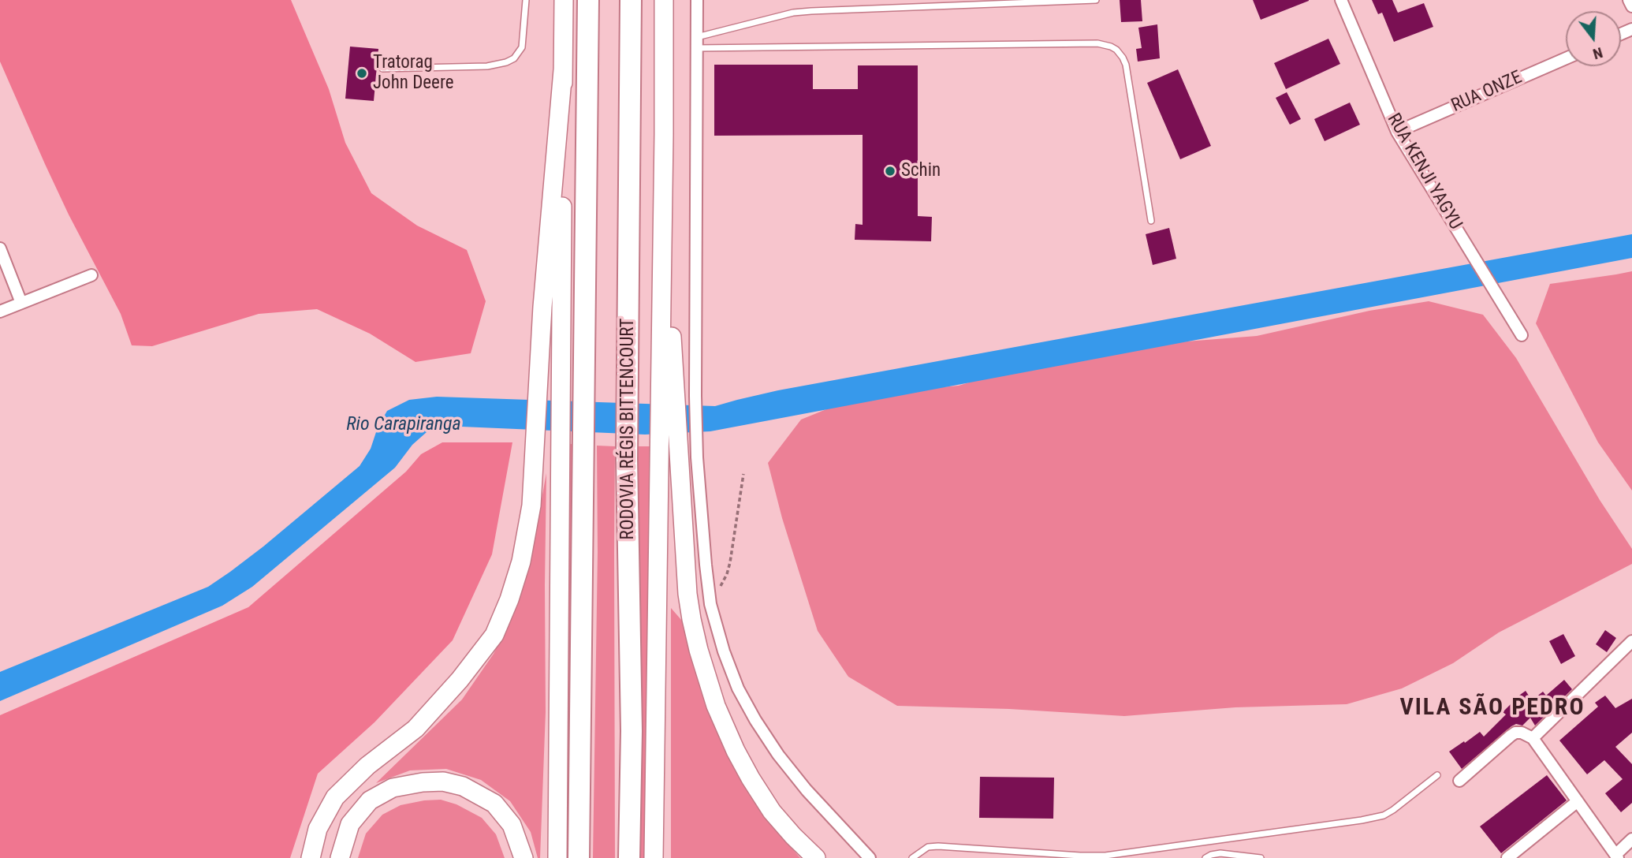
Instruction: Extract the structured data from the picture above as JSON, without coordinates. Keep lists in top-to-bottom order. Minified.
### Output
{"streets":{"highway":["RODOVIA RÉGIS BITTENCOURT"],"street":["RUA ONZE","RUA KENJI YAGYU"]},"crossings":[["RUA ONZE","RUA KENJI YAGYU"]],"districts":["VILA SÃO PEDRO"],"water":["Rio Carapiranga"],"places":["Tratorag John Deere","Schin"],"north":"bottom"}
